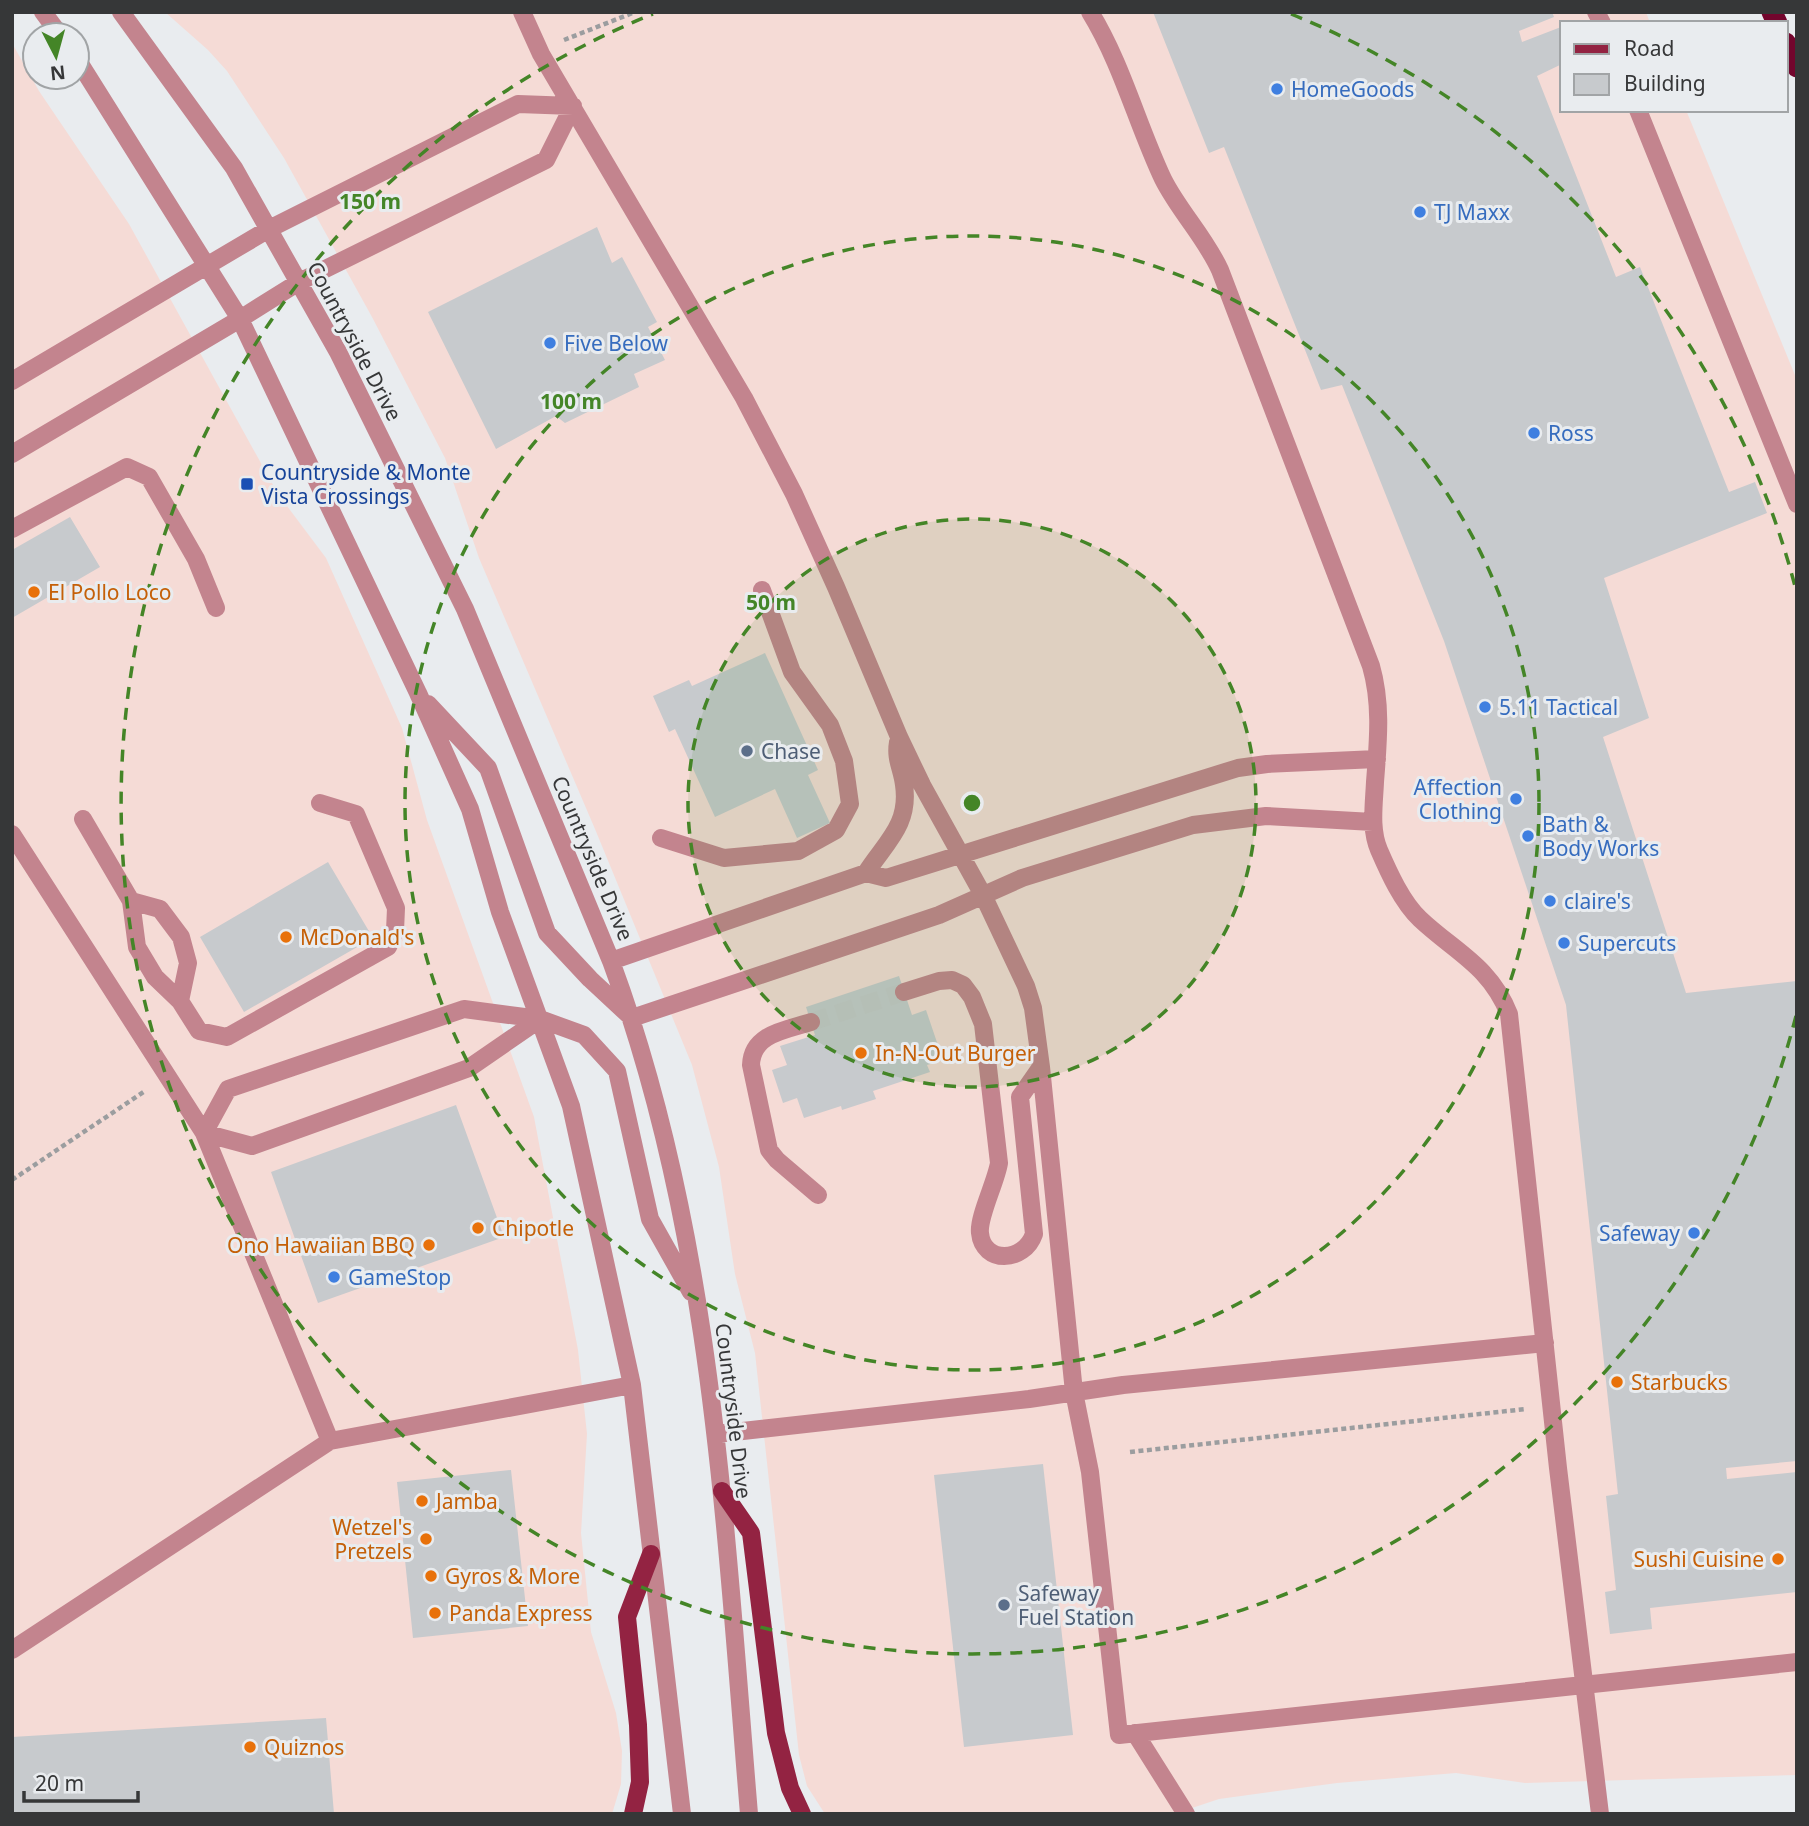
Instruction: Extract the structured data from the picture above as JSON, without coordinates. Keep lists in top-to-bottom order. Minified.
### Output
{"streets":{"street":["Countryside Drive"]},"places":{"other":["HomeGoods","TJ Maxx","Five Below","Ross","El Pollo Loco","5.11 Tactical","Chase","Affection Clothing","Bath & Body Works","claire's","McDonald's","Supercuts","In-N-Out Burger","Chipotle","Safeway","Ono Hawaiian BBQ","GameStop","Starbucks","Jamba","Wetzel's Pretzels","Sushi Cuisine","Gyros & More","Safeway Fuel Station","Panda Express","Quiznos"],"transit":["Countryside & Monte Vista Crossings"]},"legend":["Road","Building"],"scale_bar":"20 m","north":"bottom","rings":["150 m","100 m","50 m"]}
